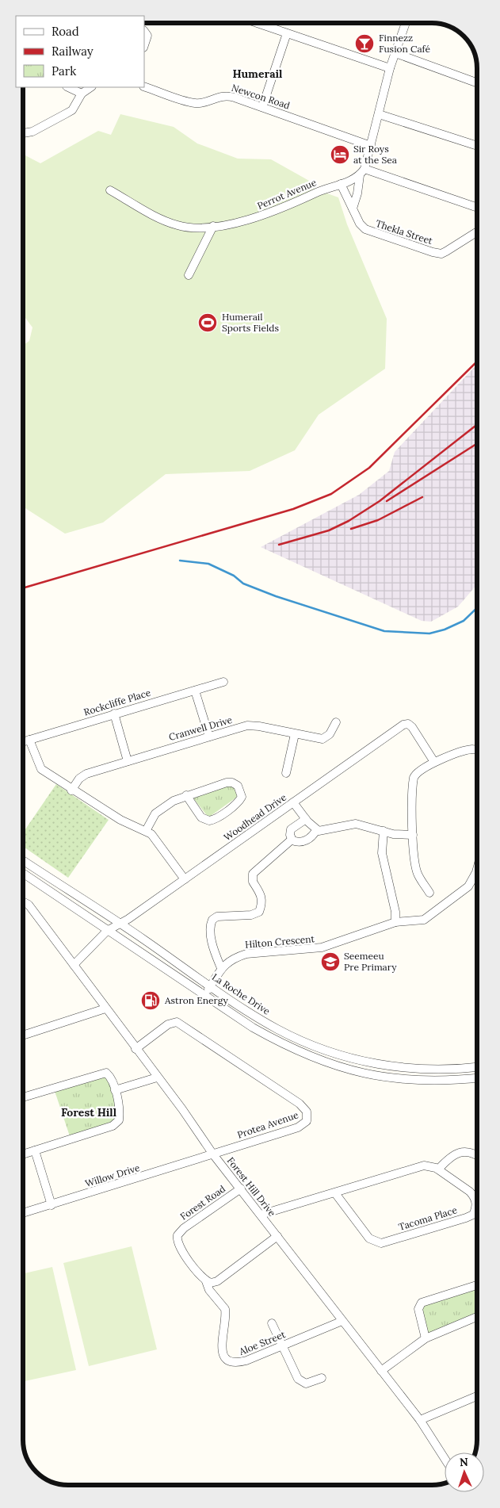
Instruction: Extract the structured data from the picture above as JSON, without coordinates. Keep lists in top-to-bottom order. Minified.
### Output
{"streets":{"street":["Newcon Road","Perrot Avenue","Thekla Street","Rockcliffe Place","Cranwell Drive","Woodhead Drive","Hilton Crescent","La Roche Drive","Protea Avenue","Willow Drive","Forest Hill Drive","Forest Road","Tacoma Place","Aloe Street"]},"crossings":[["Perrot Avenue","Thekla Street"],["Woodhead Drive","La Roche Drive"],["Hilton Crescent","La Roche Drive"],["Protea Avenue","Willow Drive"],["Protea Avenue","Forest Hill Drive"],["Willow Drive","Forest Hill Drive"],["Forest Hill Drive","Forest Road"],["Forest Hill Drive","Tacoma Place"],["Forest Hill Drive","Aloe Street"],["Forest Road","Aloe Street"]],"districts":["Humerail","Forest Hill"],"places":{"bar":["Finnezz Fusion Café"],"hotel":["Sir Roys at the Sea"],"sports":["Humerail Sports Fields"],"school or university":["Seemeeu Pre Primary"],"fuel station":["Astron Energy"]},"legend":["Road","Railway","Park"],"north":"top"}
